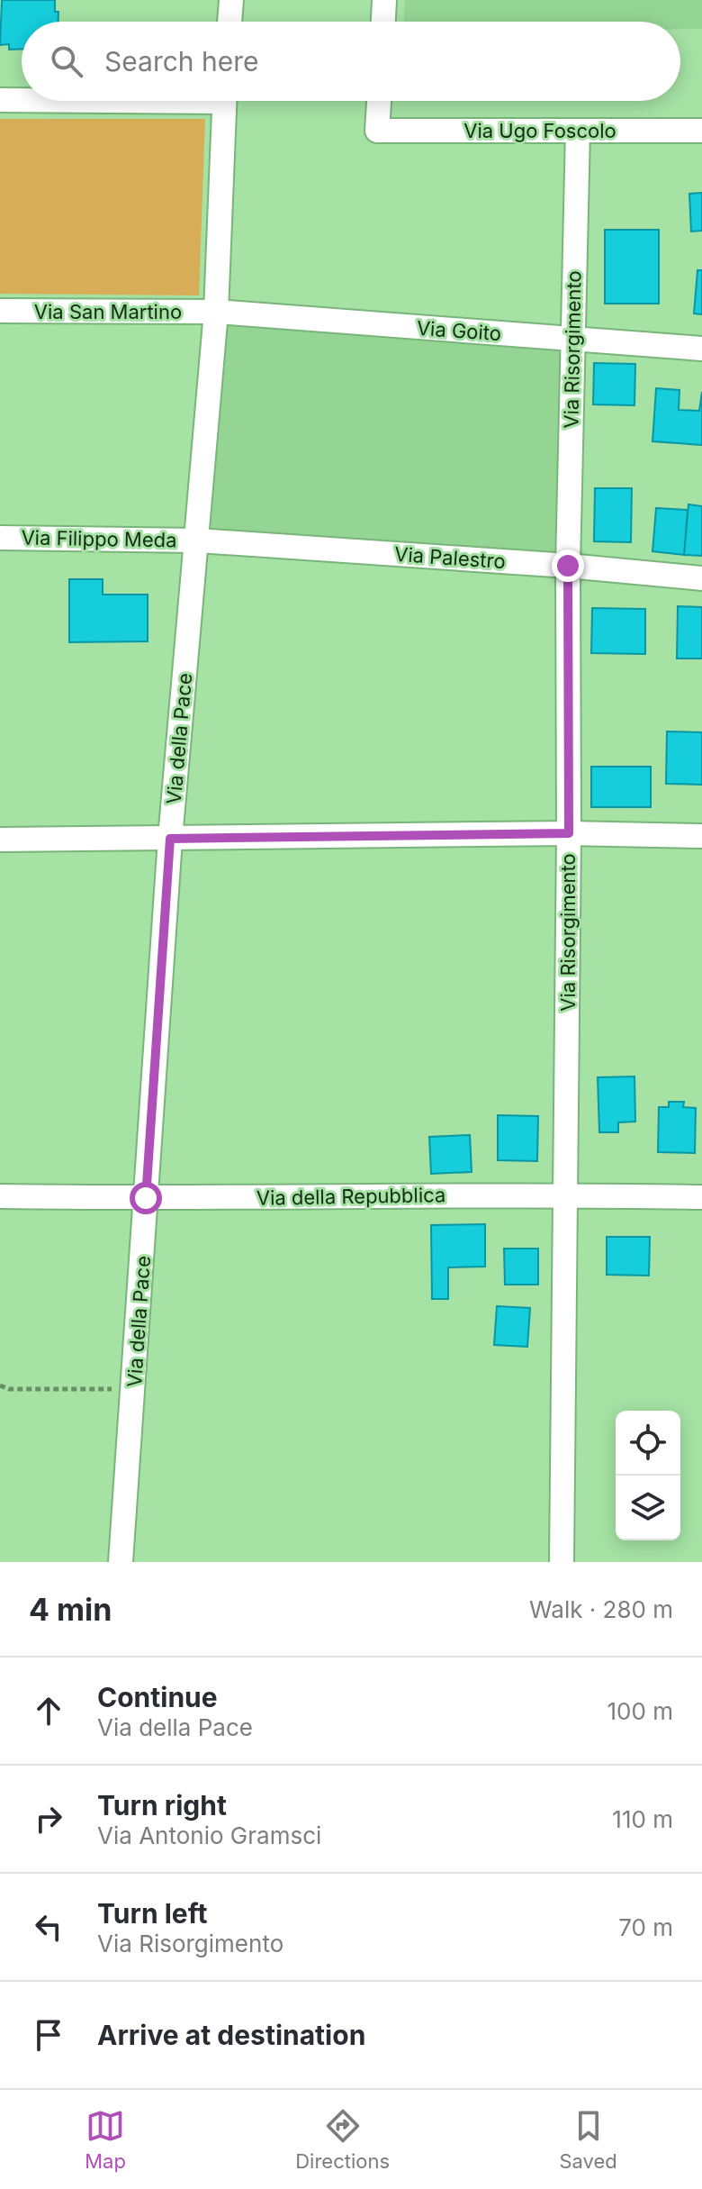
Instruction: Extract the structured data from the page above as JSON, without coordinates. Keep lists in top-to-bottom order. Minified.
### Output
{"streets":{"street":["Via Ugo Foscolo","Via San Martino","Via Goito","Via Risorgimento","Via Filippo Meda","Via Palestro","Via della Pace","Via della Repubblica"]},"crossings":[["Via Ugo Foscolo","Via Risorgimento"],["Via San Martino","Via Goito"],["Via San Martino","Via della Pace"],["Via Goito","Via Risorgimento"],["Via Goito","Via della Pace"],["Via Risorgimento","Via Palestro"],["Via Risorgimento","Via della Repubblica"],["Via Filippo Meda","Via Palestro"],["Via Filippo Meda","Via della Pace"],["Via Palestro","Via della Pace"],["Via della Pace","Via della Repubblica"]],"page":{"search":"Search here","heading":["4 min","Walk · 280 m"],"list":[["Continue","Via della Pace","100 m"],["Turn right","Via Antonio Gramsci","110 m"],["Turn left","Via Risorgimento","70 m"],"Arrive at destination"],"nav":["Map","Directions","Saved"]}}
